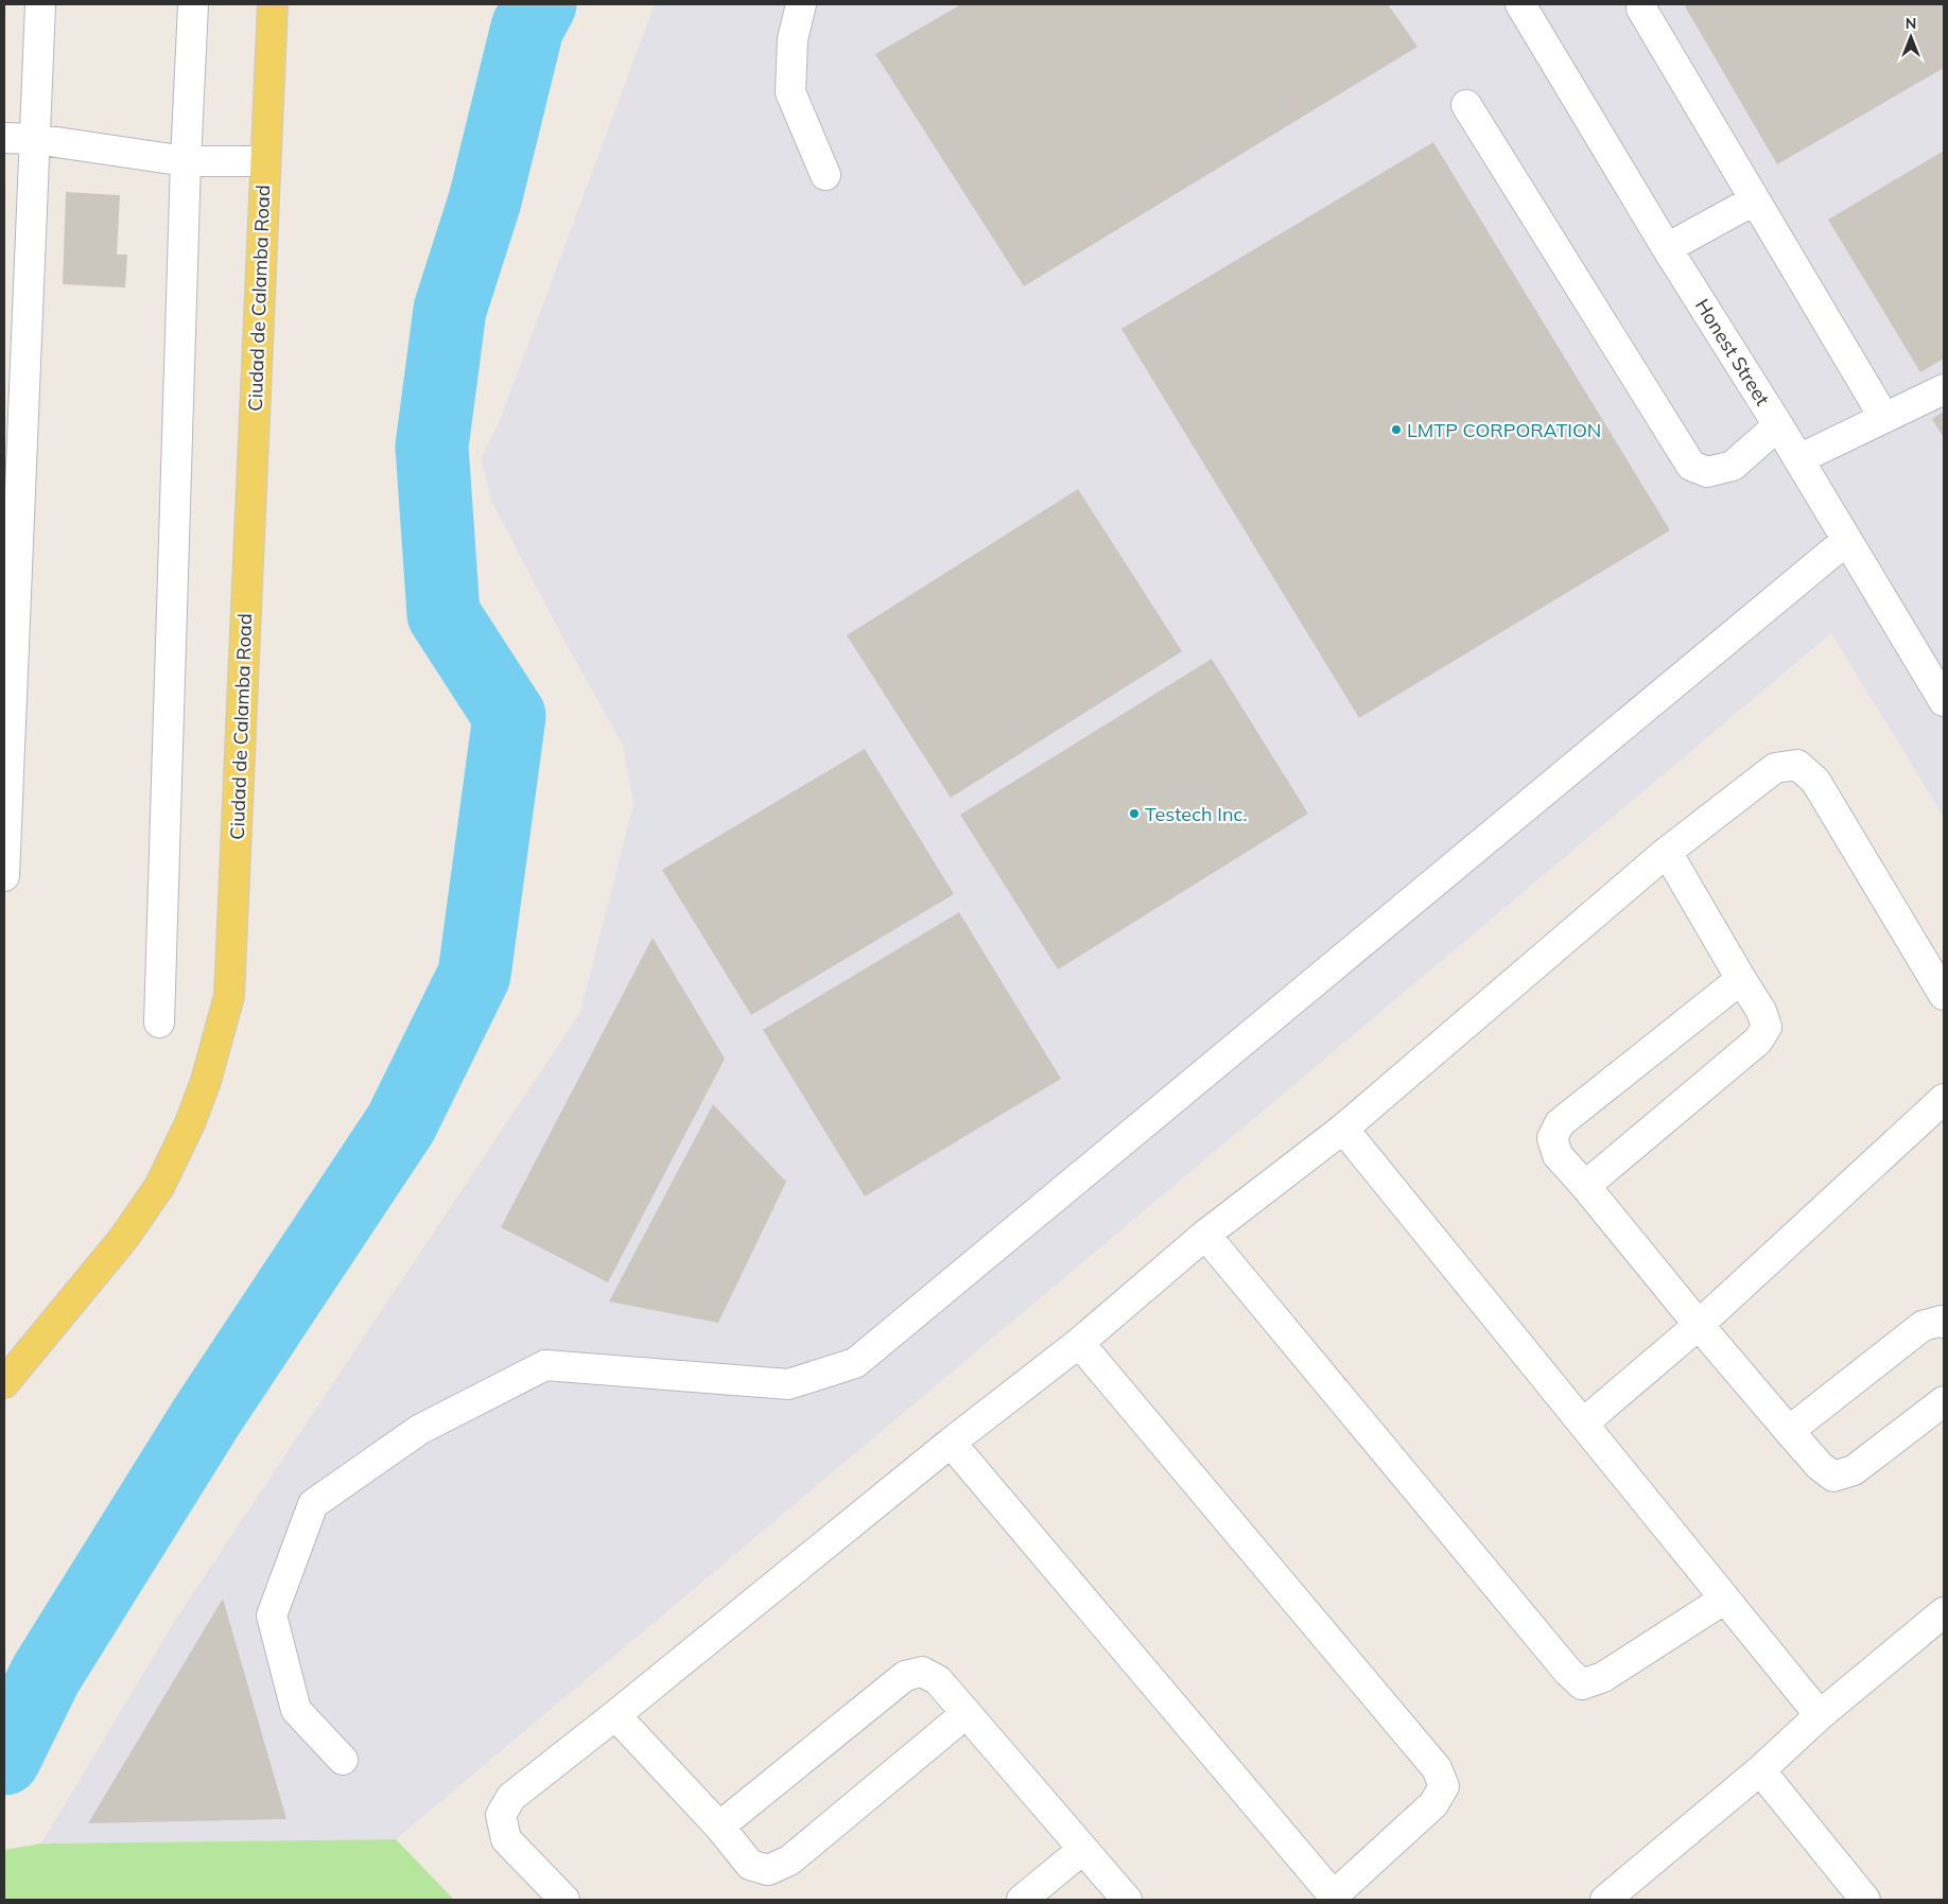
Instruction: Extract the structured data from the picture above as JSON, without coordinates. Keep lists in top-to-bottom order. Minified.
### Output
{"streets":{"main road":["Ciudad de Calamba Road"],"street":["Honest Street"]},"places":["LMTP CORPORATION","Testech Inc."],"north":"top"}
